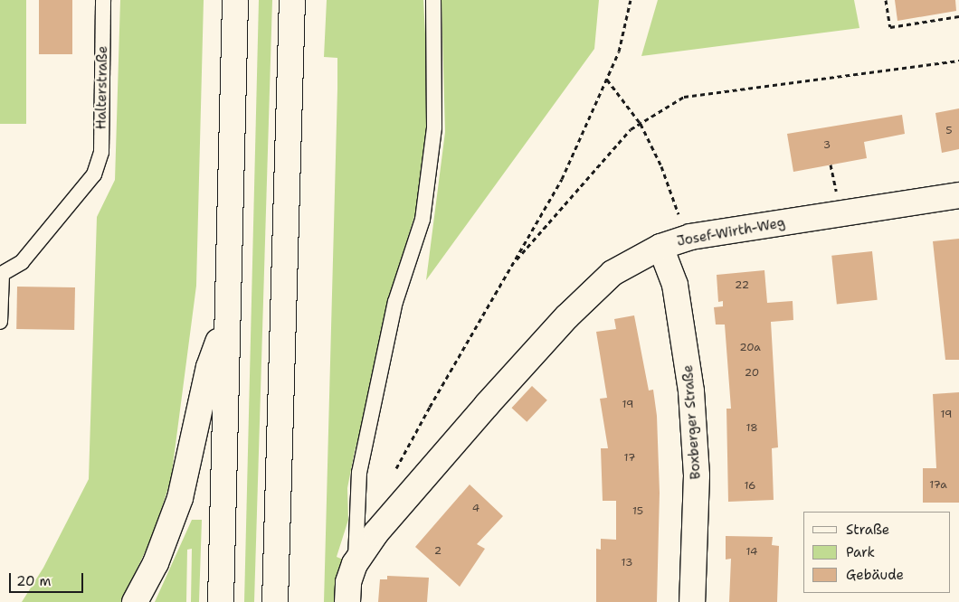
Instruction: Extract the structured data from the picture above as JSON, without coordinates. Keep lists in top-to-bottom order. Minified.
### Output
{"streets":{"main road":["Josef-Wirth-Weg","Boxberger Straße"],"lane":["Halterstraße"]},"crossings":[["Josef-Wirth-Weg","Boxberger Straße"]],"house_numbers":["5","3","22","20a","20","19","19","18","17","17a","16","4","15","2","14","13"],"legend":["Straße","Park","Gebäude"],"scale_bar":"20 m"}
